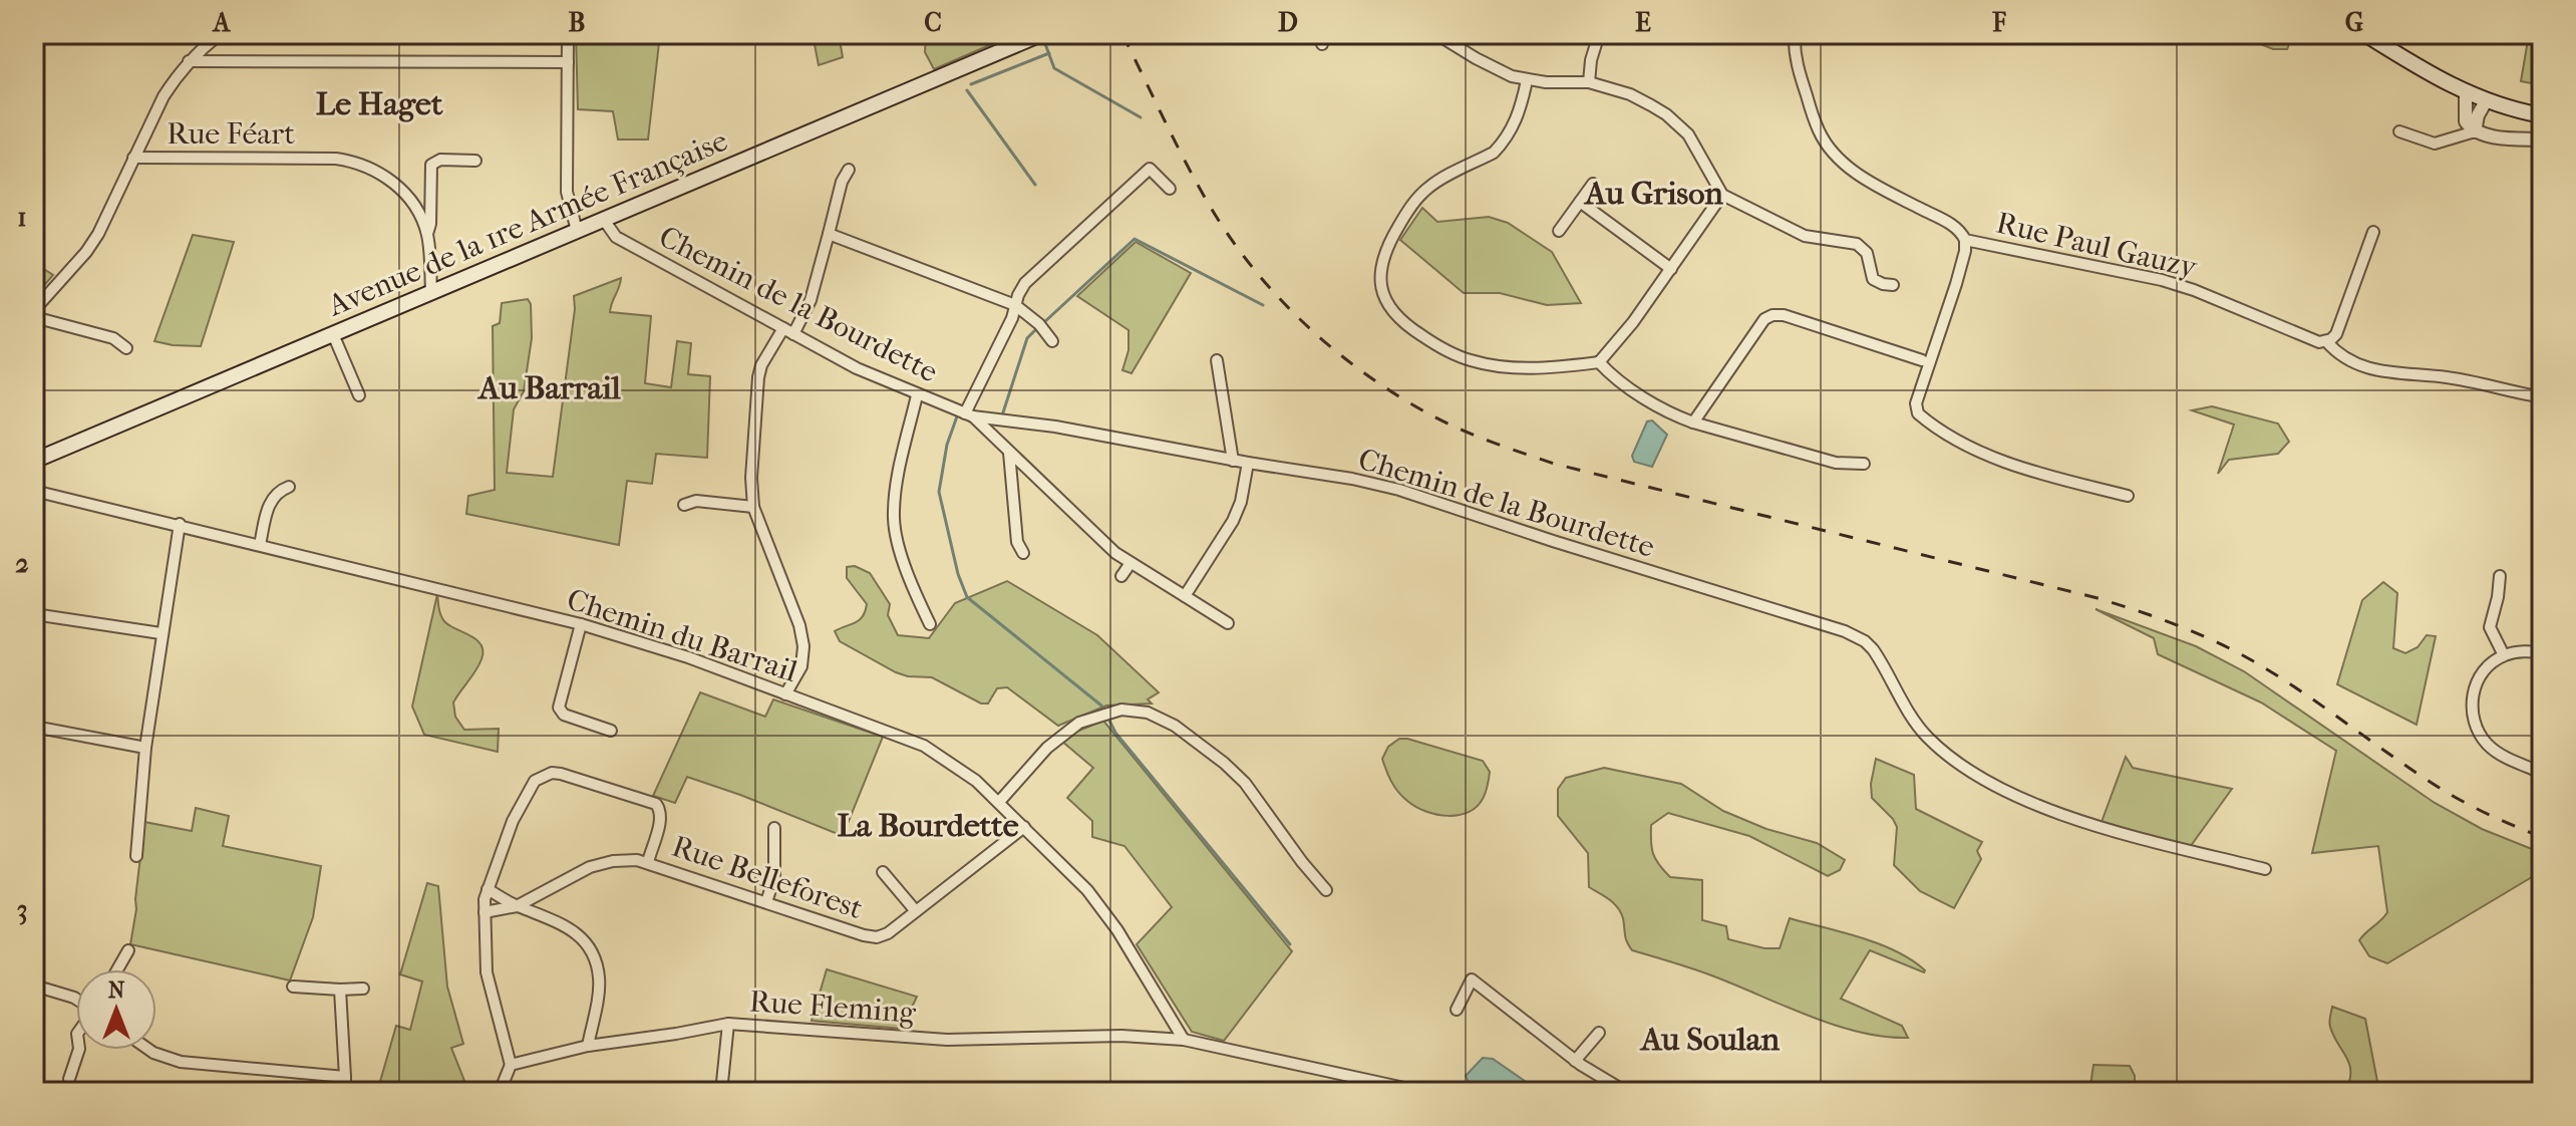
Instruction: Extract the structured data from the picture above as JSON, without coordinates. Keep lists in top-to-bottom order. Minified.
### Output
{"streets":{"main road":["Avenue de la 1re Armée Française"],"street":["Rue Féart","Rue Paul Gauzy","Chemin de la Bourdette","Chemin du Barrail","Rue Belleforest","Rue Fleming"]},"crossings":[["Rue Féart","Avenue de la 1re Armée Française"],["Avenue de la 1re Armée Française","Chemin de la Bourdette"],["Chemin du Barrail","Rue Belleforest"],["Chemin du Barrail","Rue Fleming"]],"districts":["Le Haget","Au Grison","Au Barrail","La Bourdette","Au Soulan"],"north":"top","grid":{"columns":["A","B","C","D","E","F","G"],"rows":["1","2","3"]}}
